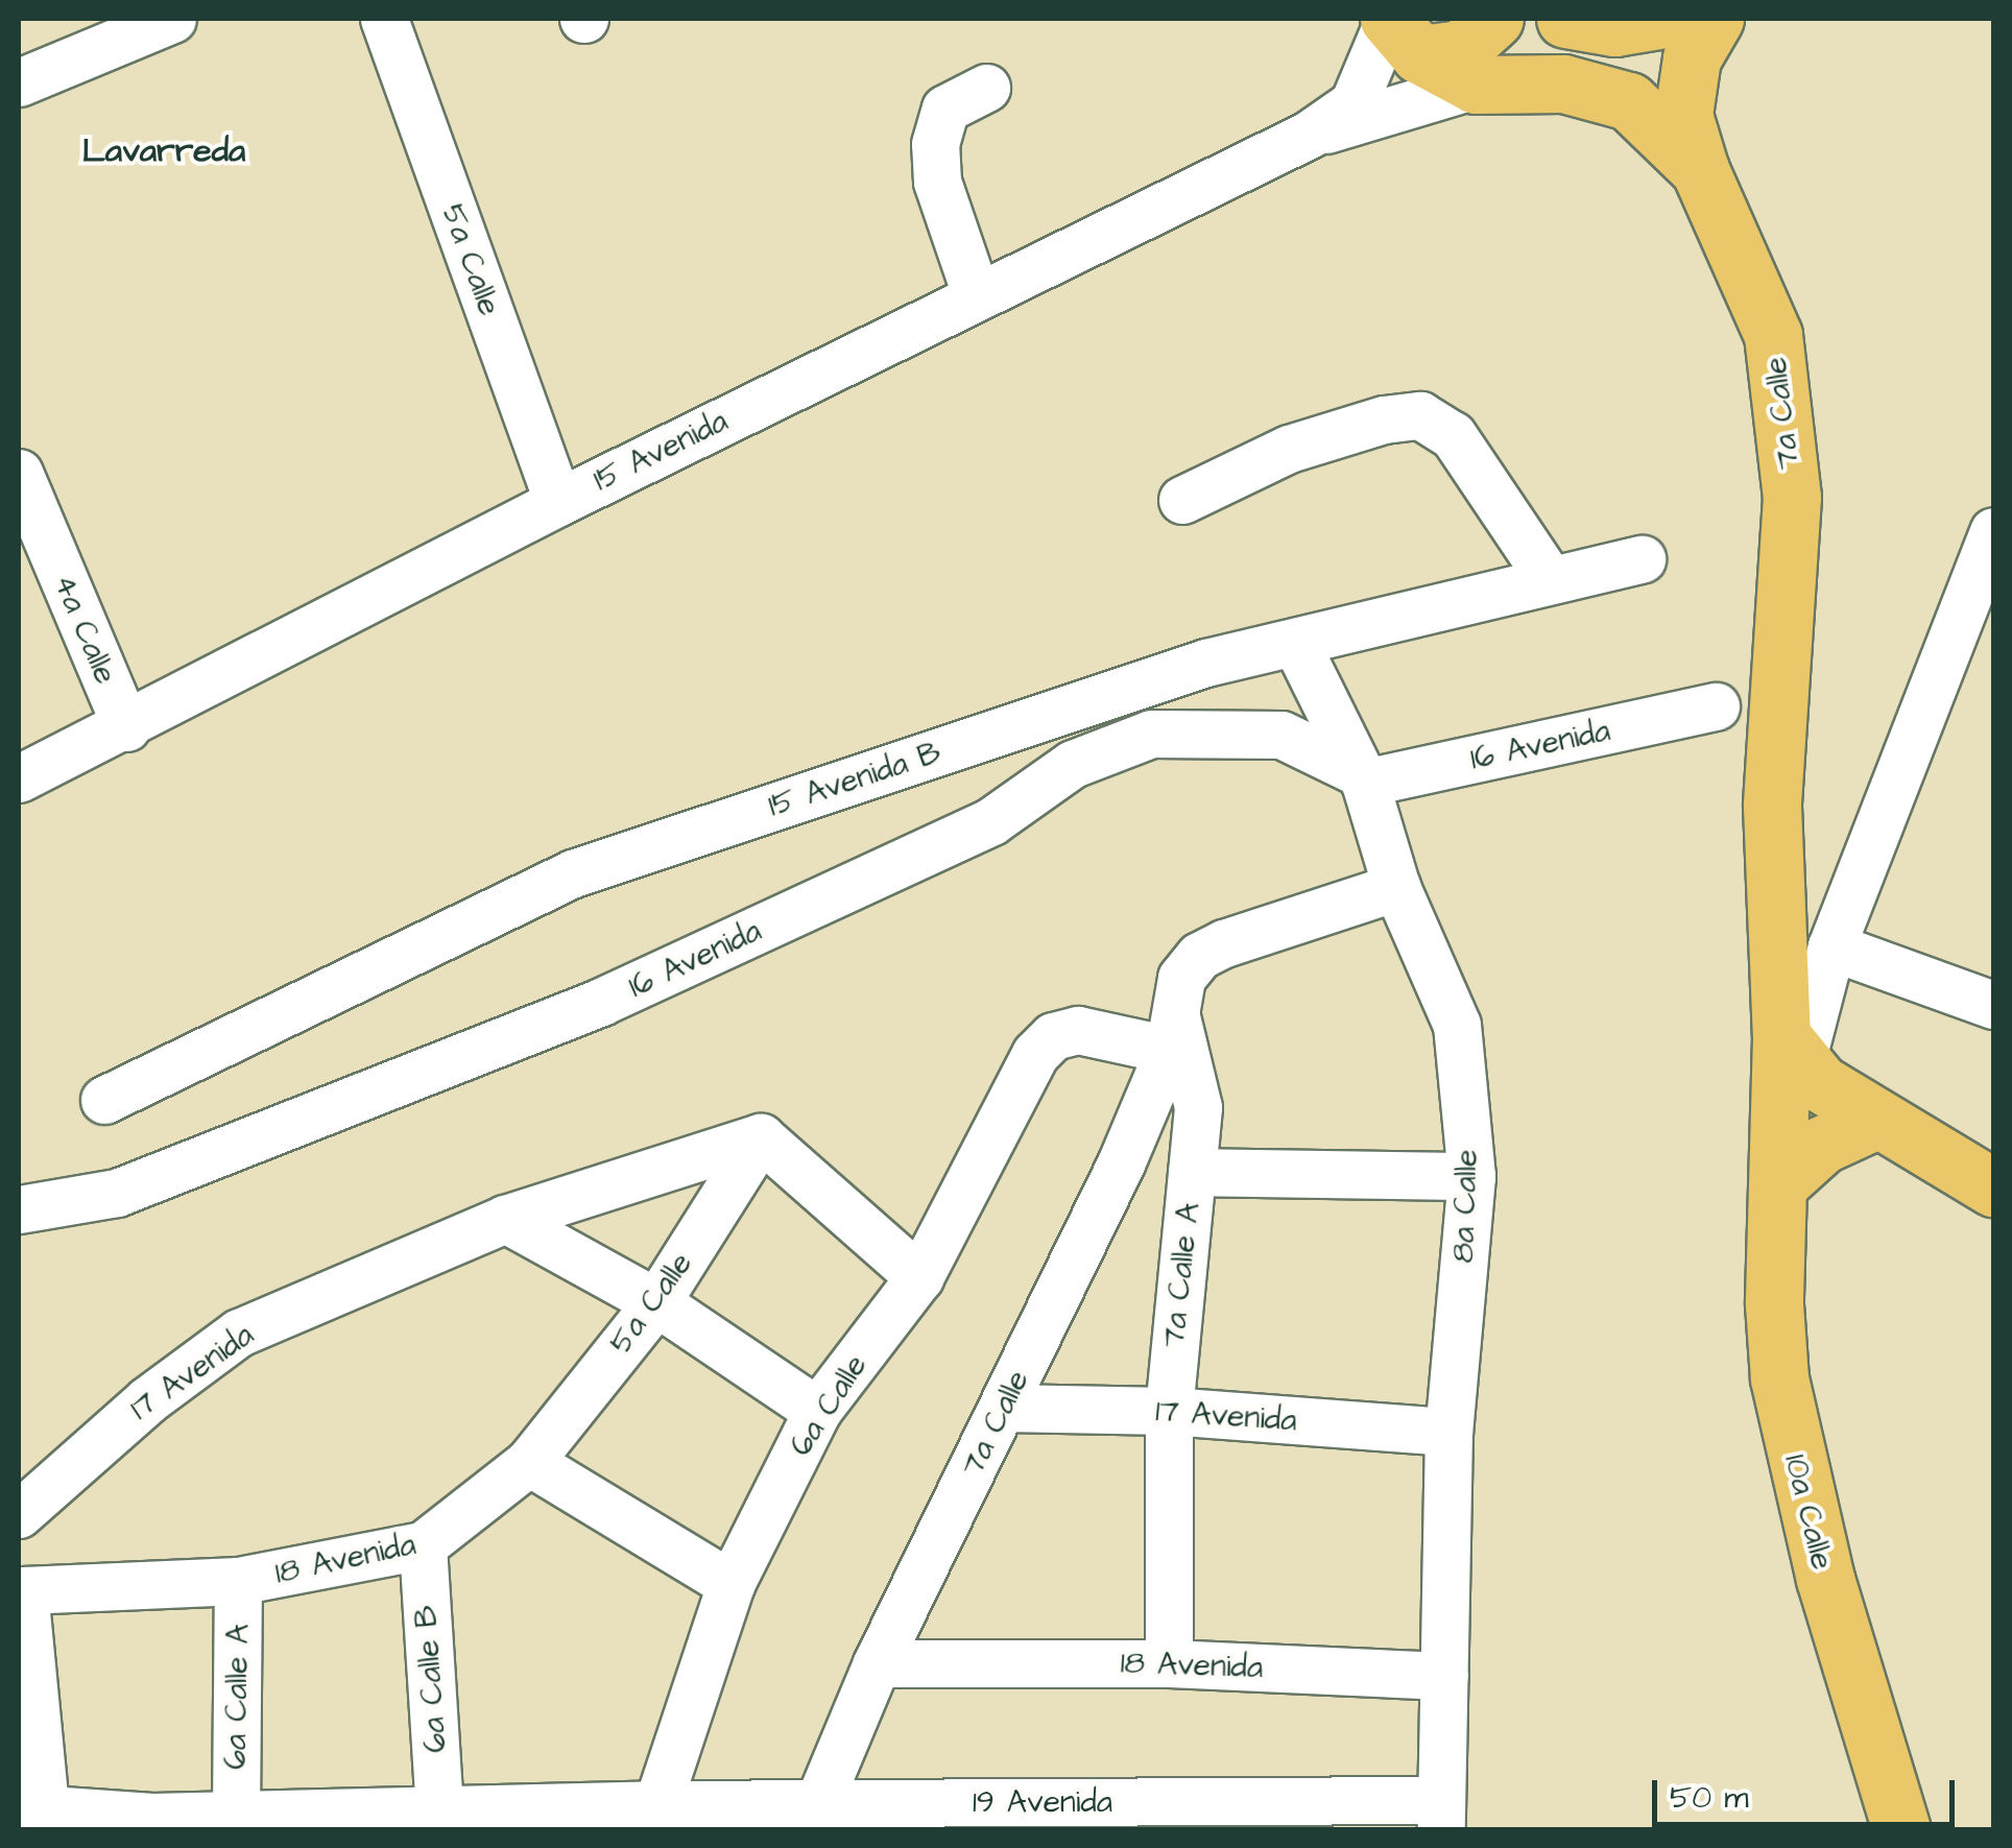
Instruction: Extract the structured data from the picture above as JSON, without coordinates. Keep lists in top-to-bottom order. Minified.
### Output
{"streets":{"main road":["7a Calle","10a Calle"],"street":["5a Calle","15 Avenida","4a Calle","16 Avenida","15 Avenida B","8a Calle","7a Calle A","17 Avenida","6a Calle","18 Avenida","6a Calle B","6a Calle A","19 Avenida"]},"crossings":[["5a Calle","15 Avenida"],["5a Calle","17 Avenida"],["5a Calle","18 Avenida"],["7a Calle","15 Avenida"],["7a Calle","7a Calle A"],["7a Calle","17 Avenida"],["7a Calle","6a Calle"],["7a Calle","10a Calle"],["7a Calle","18 Avenida"],["7a Calle","19 Avenida"],["15 Avenida","4a Calle"],["16 Avenida","8a Calle"],["15 Avenida B","8a Calle"],["8a Calle","17 Avenida"],["8a Calle","18 Avenida"],["8a Calle","19 Avenida"],["7a Calle A","17 Avenida"],["7a Calle A","6a Calle"],["7a Calle A","18 Avenida"],["6a Calle","19 Avenida"],["18 Avenida","6a Calle B"],["18 Avenida","6a Calle A"],["6a Calle B","19 Avenida"],["6a Calle A","19 Avenida"]],"districts":["Lavarreda"],"scale_bar":"50 m"}
